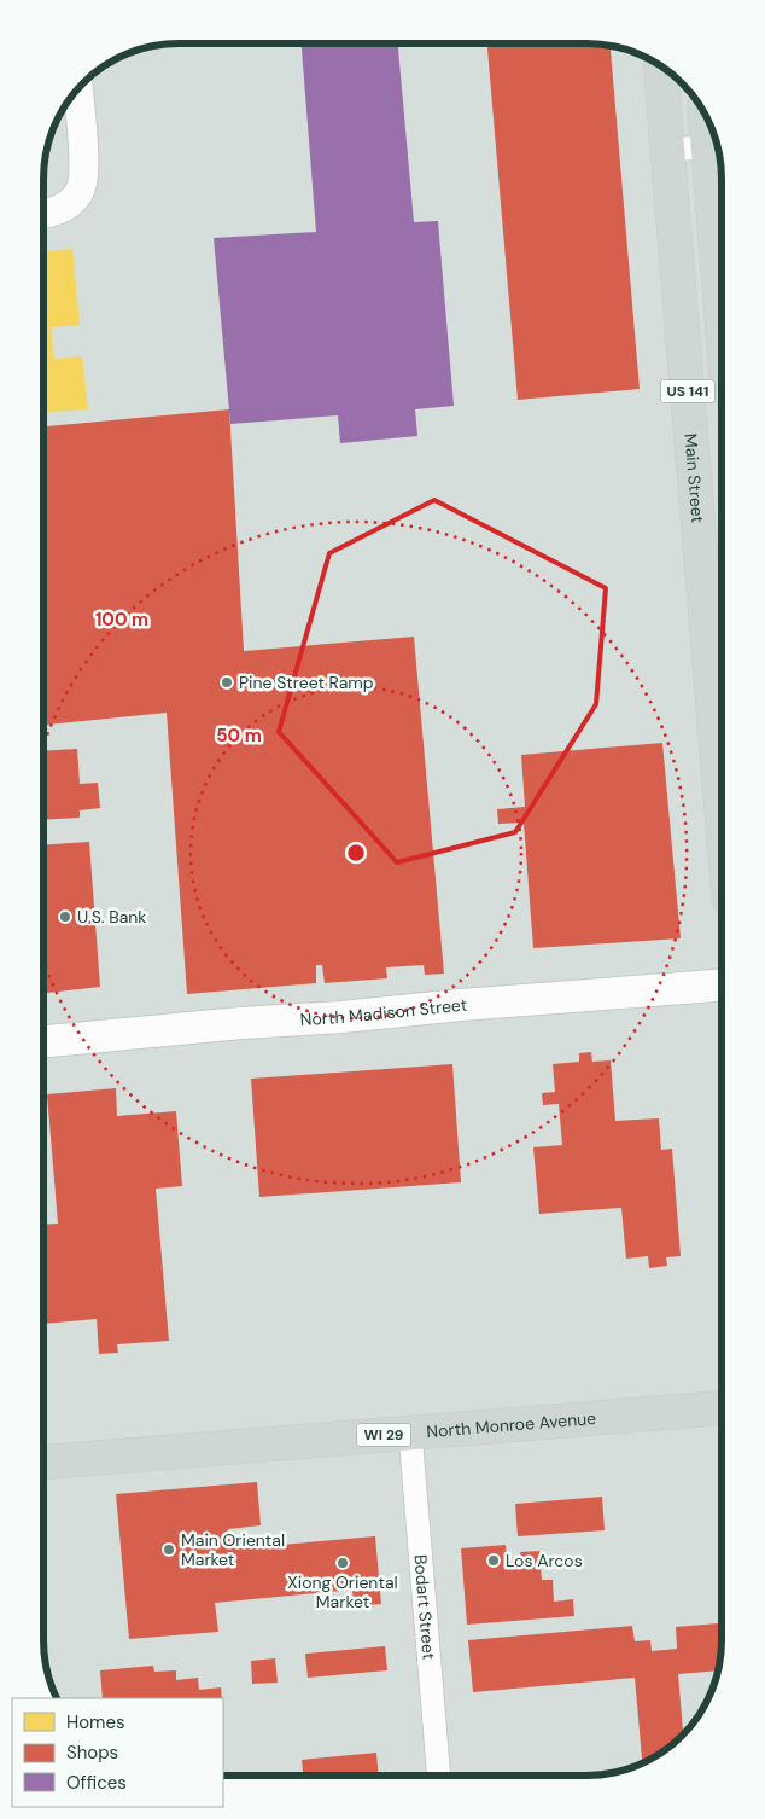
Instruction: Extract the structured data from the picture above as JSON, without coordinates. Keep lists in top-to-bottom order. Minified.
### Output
{"streets":{"main road":["US 141","Main Street","North Madison Street","North Monroe Avenue","WI 29"],"street":["Bodart Street"]},"crossings":[["North Monroe Avenue","Bodart Street"]],"places":["Pine Street Ramp","U.S. Bank","Main Oriental Market","Los Arcos","Xiong Oriental Market"],"legend":["Homes","Shops","Offices"],"rings":["100 m","50 m"]}
